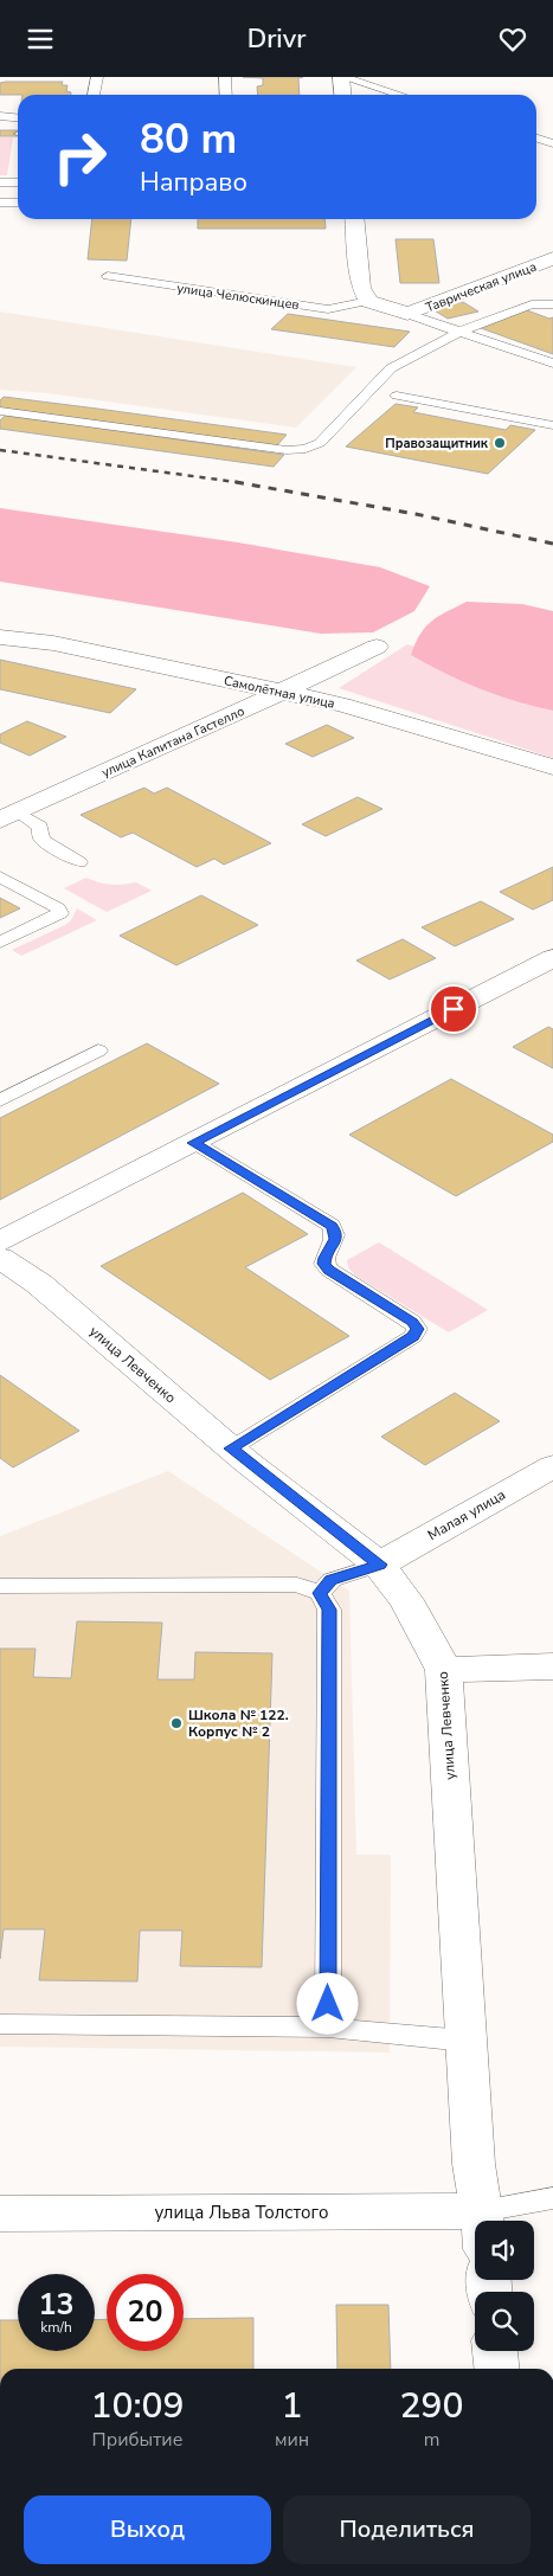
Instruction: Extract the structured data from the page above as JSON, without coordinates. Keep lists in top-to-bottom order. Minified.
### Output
{"streets":{"street":["Таврическая улица","Самолётная улица","улица Капитана Гастелло","улица Левченко","Малая улица","улица Льва Толстого"],"lane":["улица Челюскинцев"]},"crossings":[["Самолётная улица","улица Капитана Гастелло"],["улица Левченко","Малая улица"]],"places":["Правозащитник","Школа № 122. Корпус № 2"],"page":{"header":"Drivr","turn":["80 m","Направо"],"speed":"13 km/h","limit":"20","eta":["10:09","Прибытие","1","мин","290","m"],"buttons":["Выход","Поделиться"]}}
